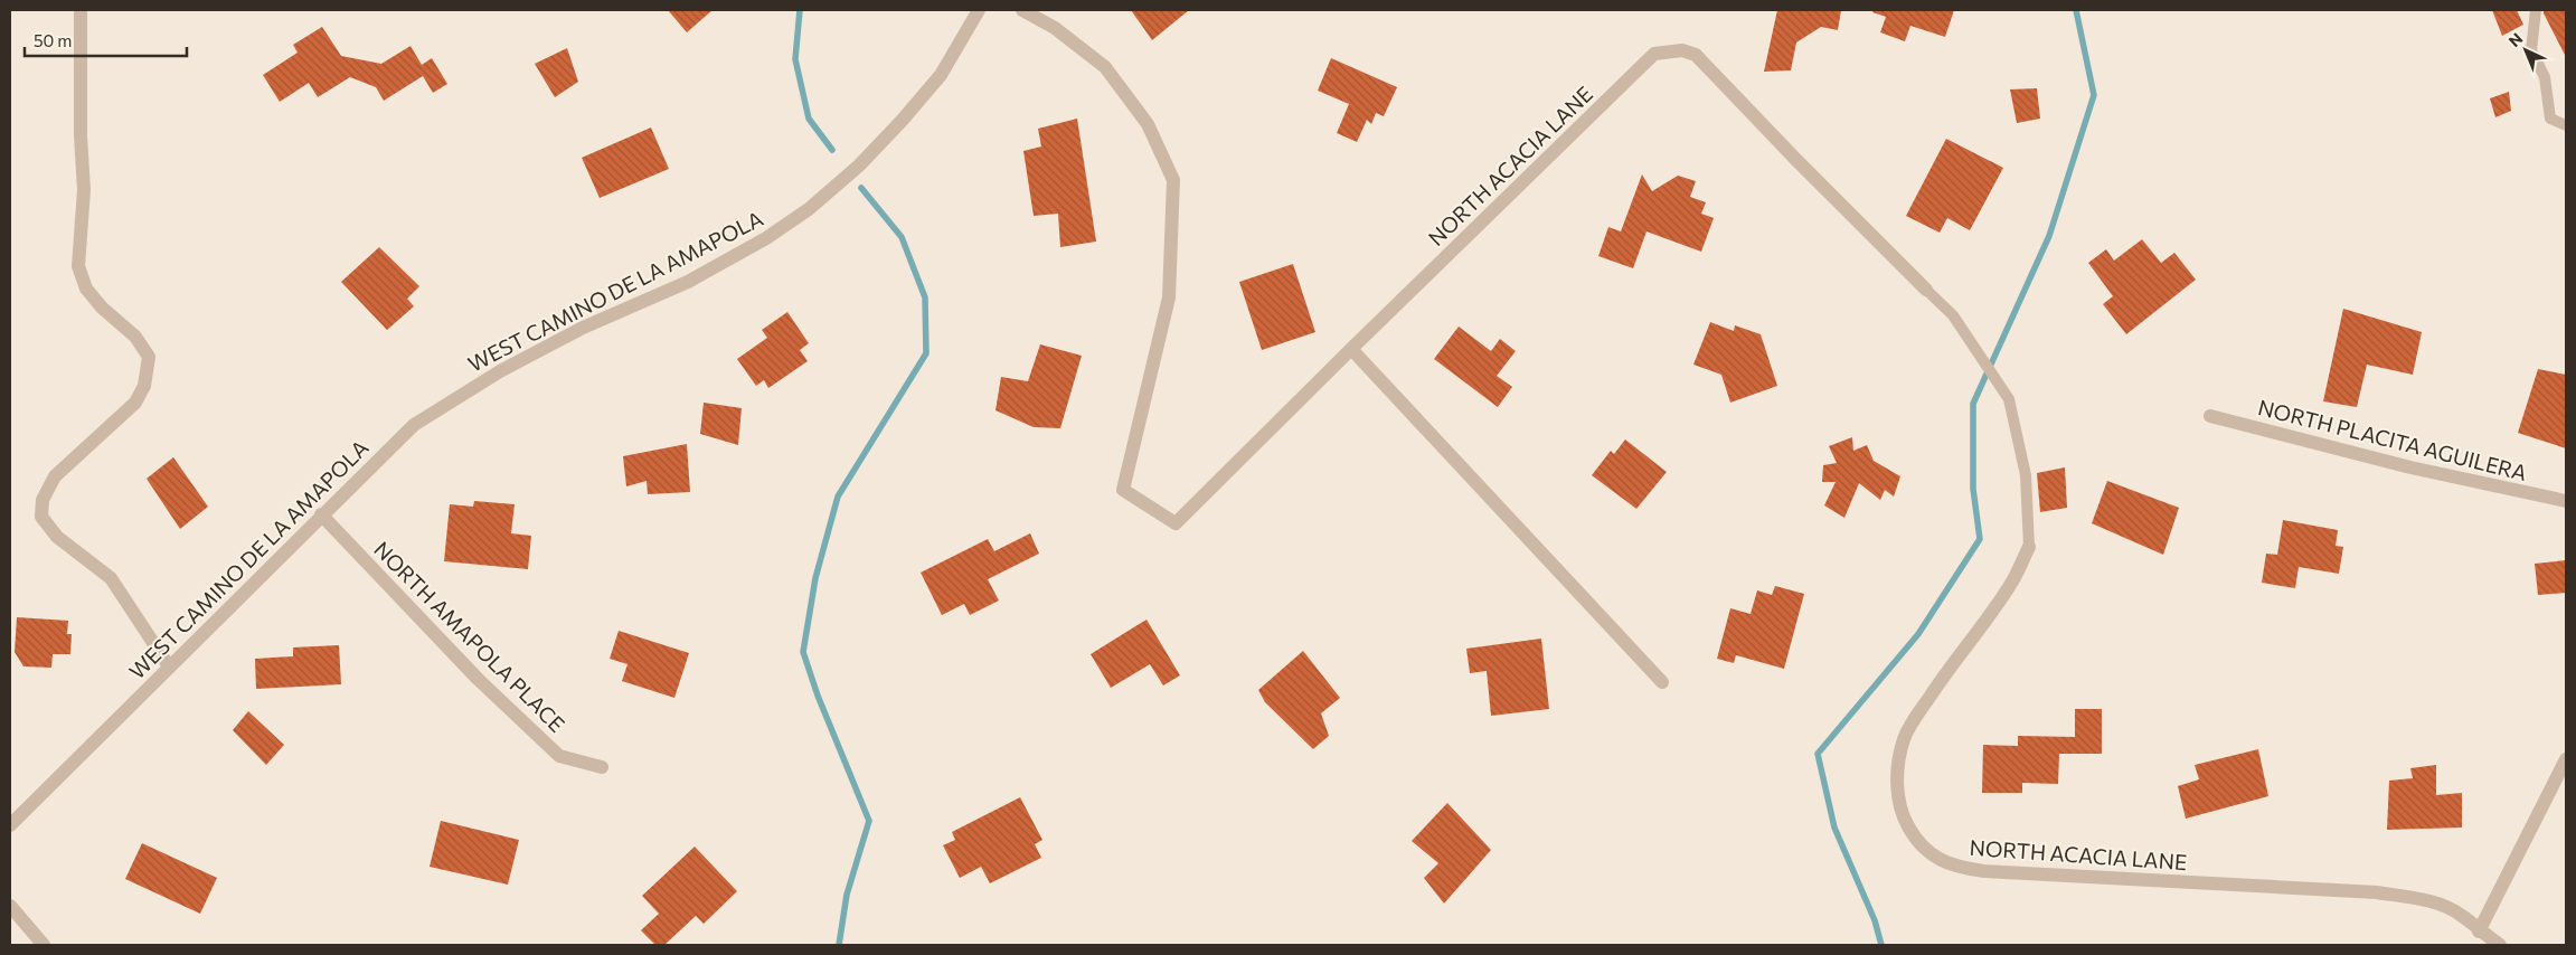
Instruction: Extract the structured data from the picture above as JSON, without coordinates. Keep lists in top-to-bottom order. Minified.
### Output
{"streets":{"street":["NORTH ACACIA LANE","WEST CAMINO DE LA AMAPOLA","NORTH PLACITA AGUILERA","NORTH AMAPOLA PLACE"]},"crossings":[["WEST CAMINO DE LA AMAPOLA","NORTH AMAPOLA PLACE"]],"scale_bar":"50 m","north":"top left"}
